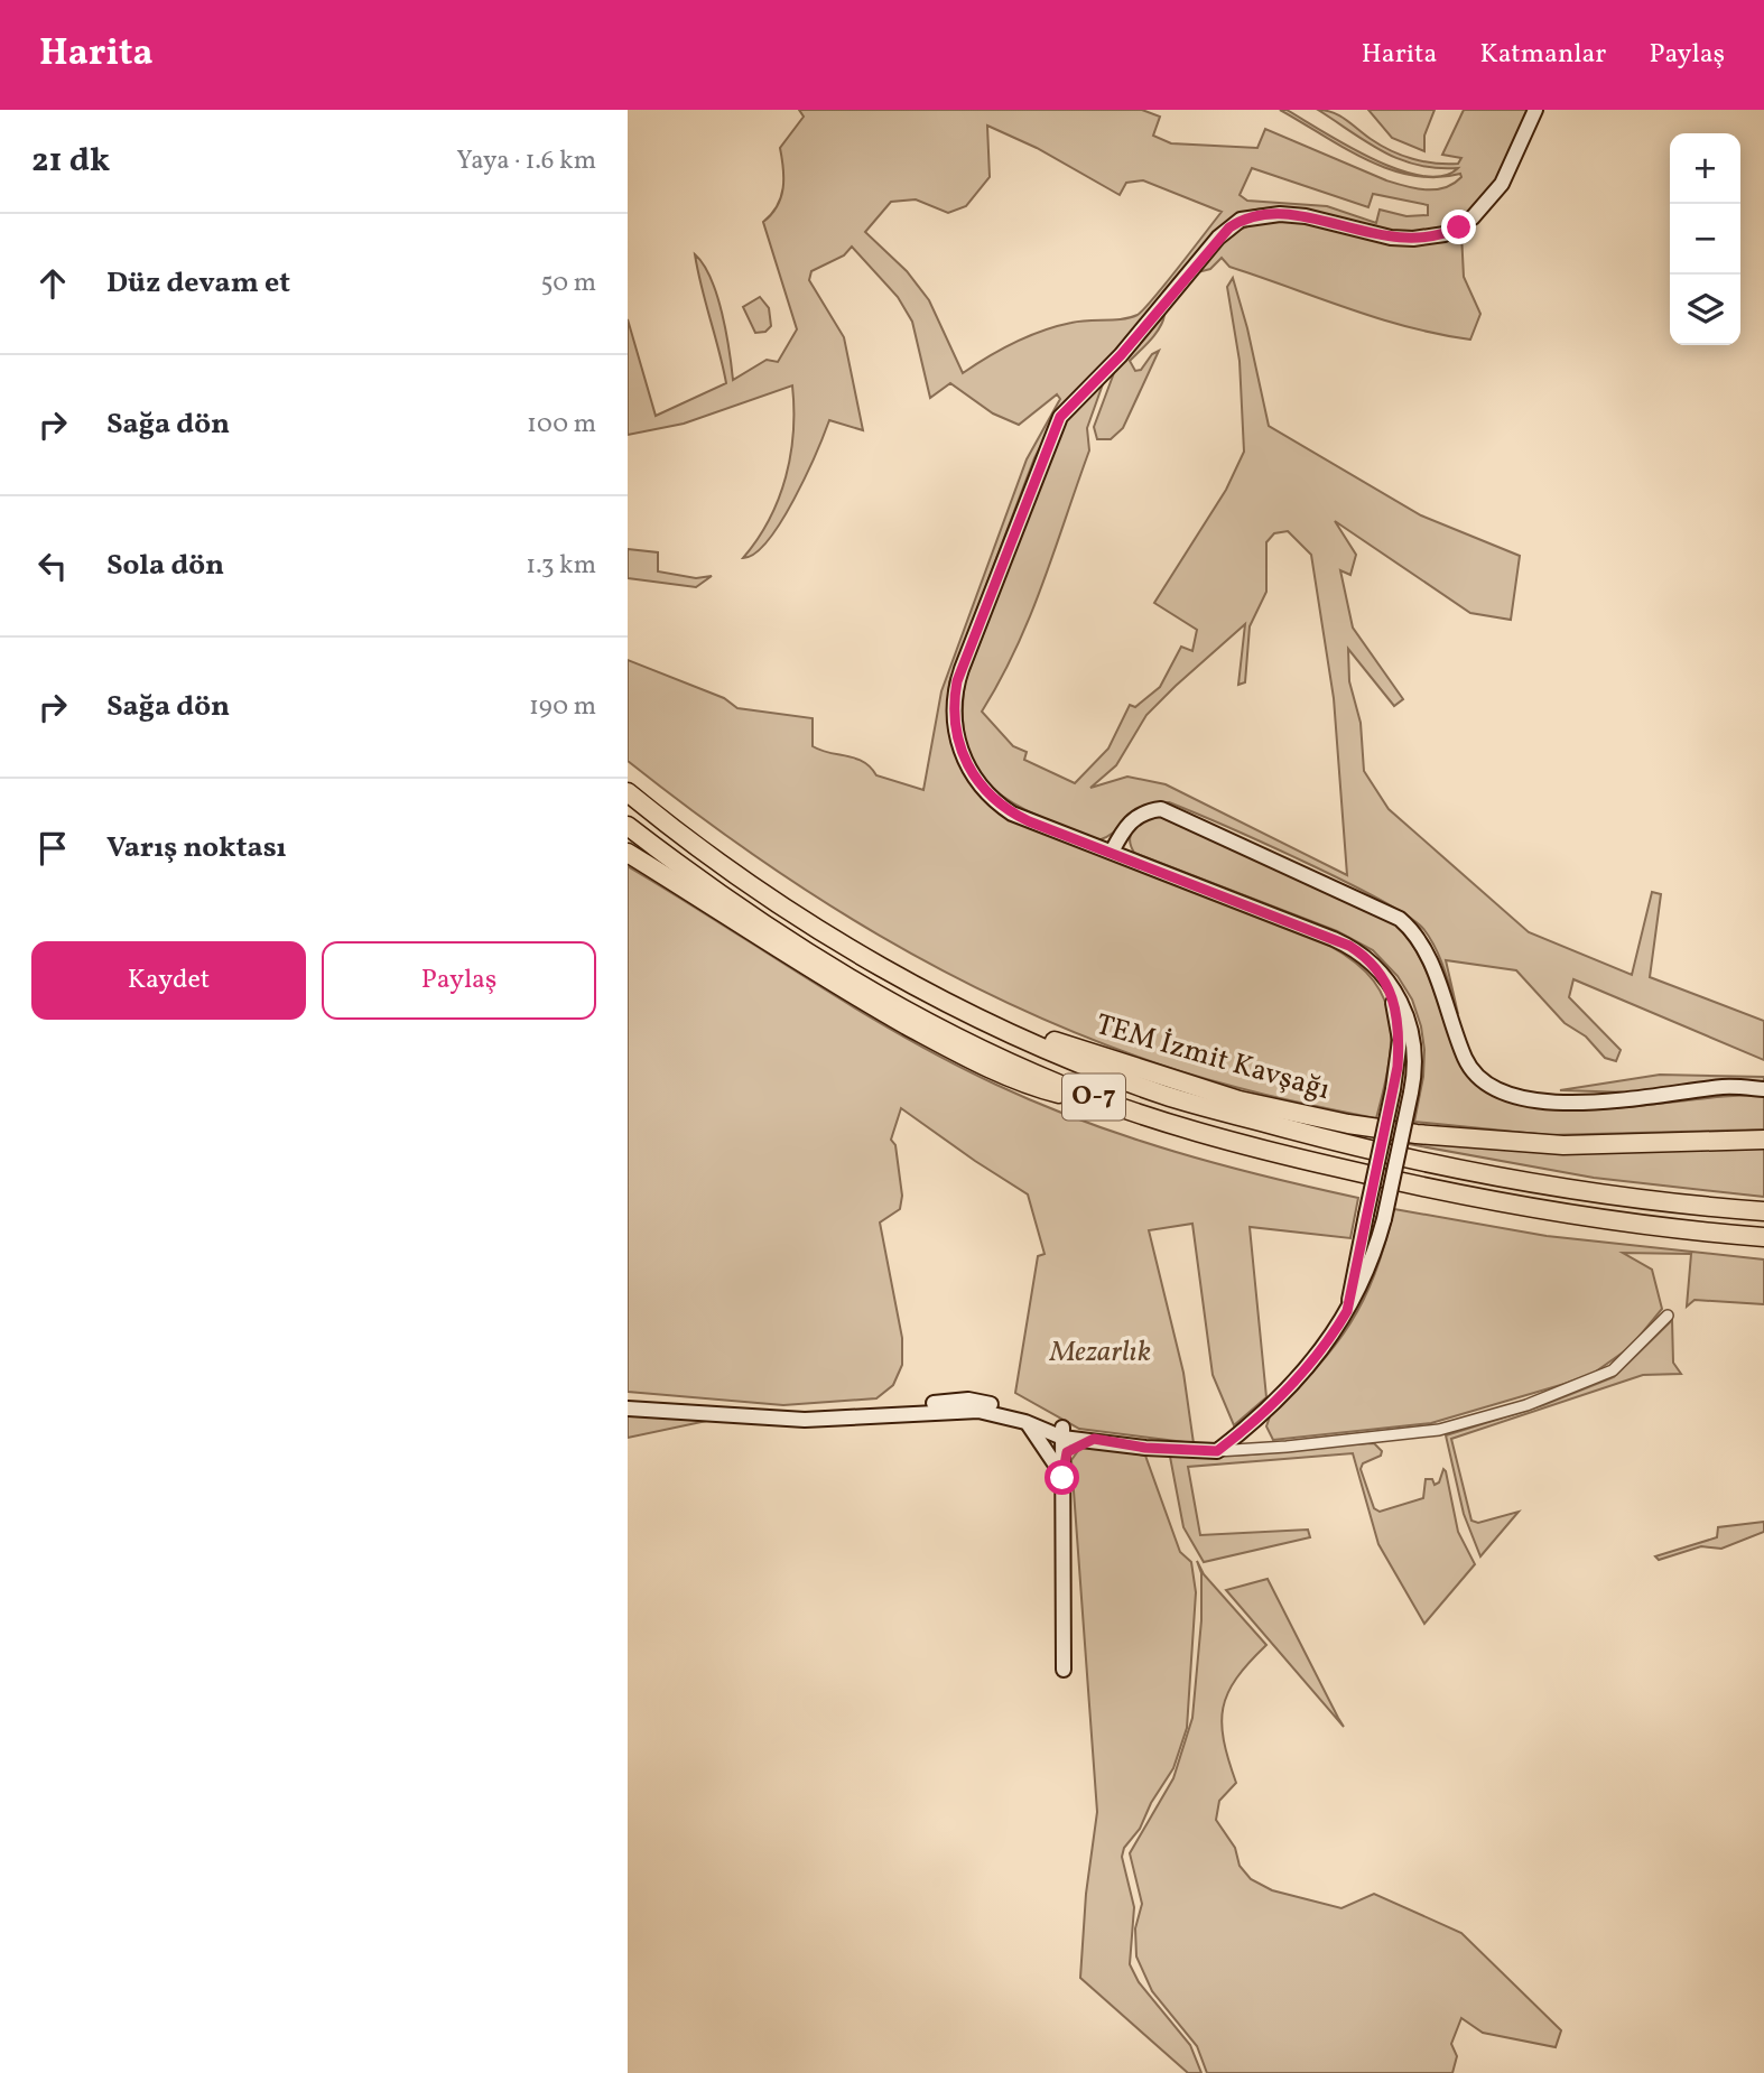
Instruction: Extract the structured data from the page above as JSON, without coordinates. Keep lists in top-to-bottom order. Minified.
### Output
{"streets":{"highway":["TEM İzmit Kavşağı","O-7"]},"crossings":[["TEM İzmit Kavşağı","O-7"]],"parks":["Mezarlık"],"page":{"header":"Harita","nav":["Harita","Katmanlar","Paylaş"],"heading":["21 dk","Yaya · 1.6 km"],"map_buttons":["+","−"],"list":[["Düz devam et","50 m"],["Sağa dön","100 m"],["Sola dön","1.3 km"],["Sağa dön","190 m"],"Varış noktası"],"buttons":["Kaydet","Paylaş"]}}
